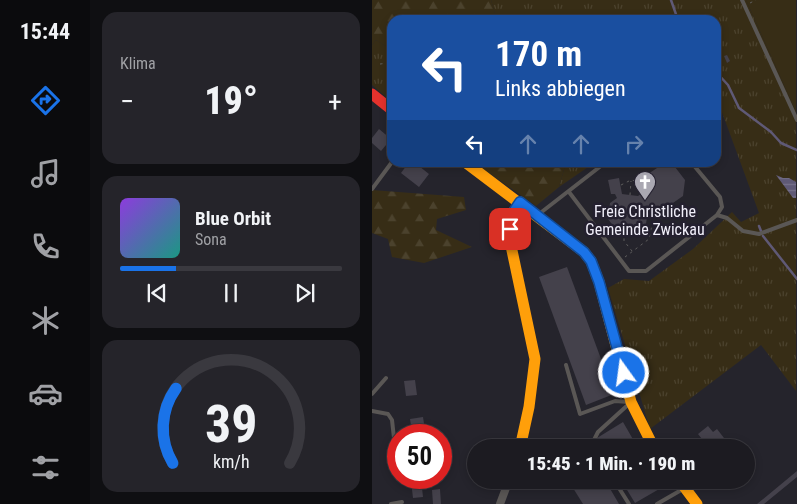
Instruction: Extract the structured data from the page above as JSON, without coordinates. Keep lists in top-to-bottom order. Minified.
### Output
{"places":{"church":["Freie Christliche Gemeinde Zwickau"]},"page":{"tabs":"15:44","tile":"Klima","turn":["170 m","Links abbiegen"],"heat":["−","19°","+"],"song":["Blue Orbit","Sona"],"limit":"50","trip":"15:45 · 1 Min. · 190 m","gauge":["39","km/h"]}}
